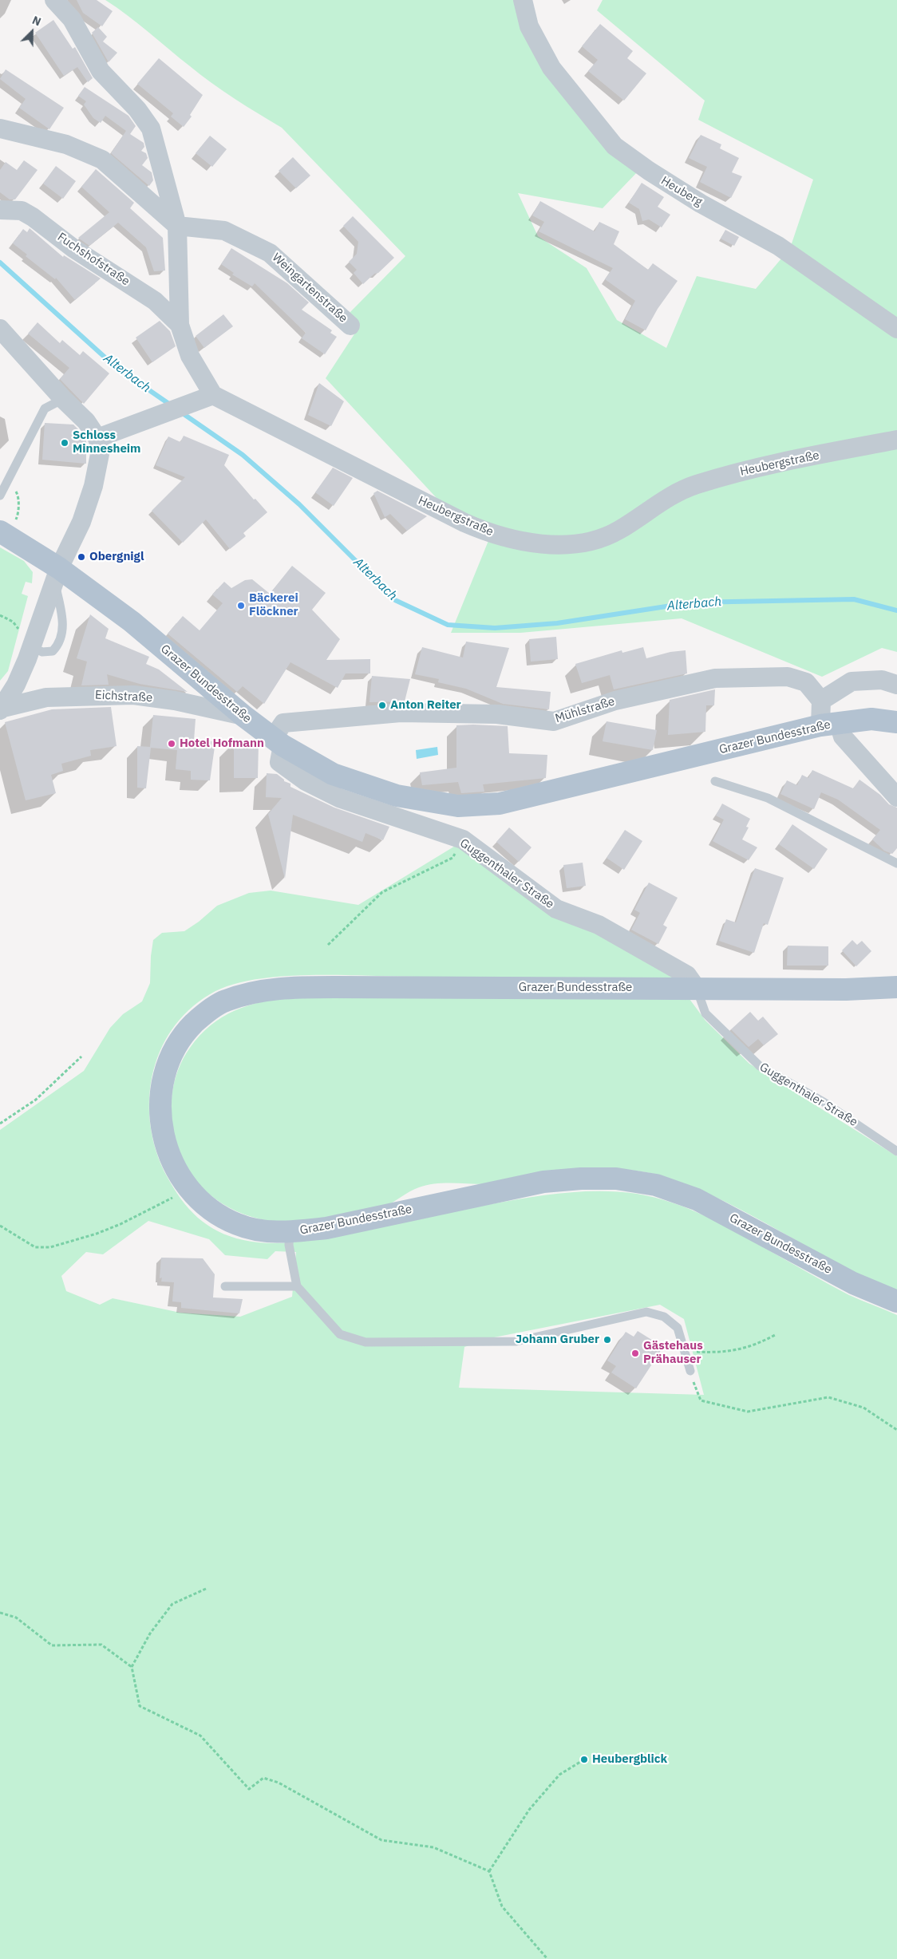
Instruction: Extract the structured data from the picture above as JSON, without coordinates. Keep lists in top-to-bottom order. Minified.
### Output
{"streets":{"main road":["Grazer Bundesstraße"],"street":["Heuberg","Fuchshofstraße","Weingartenstraße","Heubergstraße","Eichstraße","Mühlstraße","Guggenthaler Straße"]},"crossings":[["Grazer Bundesstraße","Eichstraße"],["Grazer Bundesstraße","Mühlstraße"],["Grazer Bundesstraße","Guggenthaler Straße"],["Mühlstraße","Guggenthaler Straße"]],"water":["Alterbach"],"places":["Schloss Minnesheim","Obergnigl","Bäckerei Flöckner","Anton Reiter","Hotel Hofmann","Johann Gruber","Gästehaus Prähauser","Heubergblick"],"north":"top right"}
